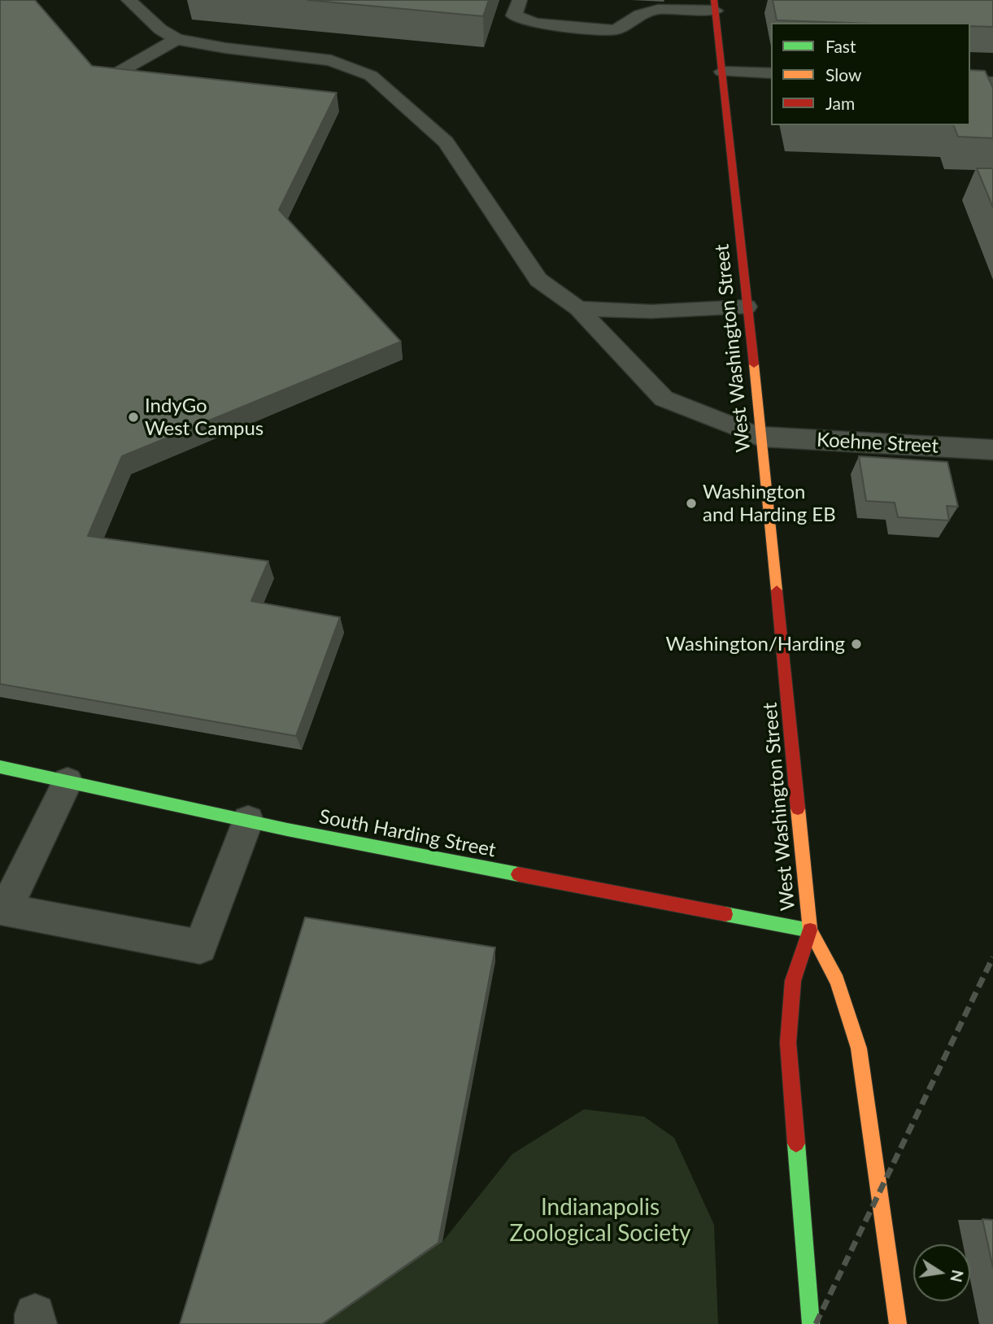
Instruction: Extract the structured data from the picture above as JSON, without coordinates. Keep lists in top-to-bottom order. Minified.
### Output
{"streets":{"main road":["West Washington Street","South Harding Street"],"street":["Koehne Street"]},"crossings":[["West Washington Street","Koehne Street"],["West Washington Street","South Harding Street"]],"parks":["Indianapolis Zoological Society"],"places":["IndyGo West Campus","Washington and Harding EB","Washington/Harding"],"legend":["Fast","Slow","Jam"],"north":"right"}
